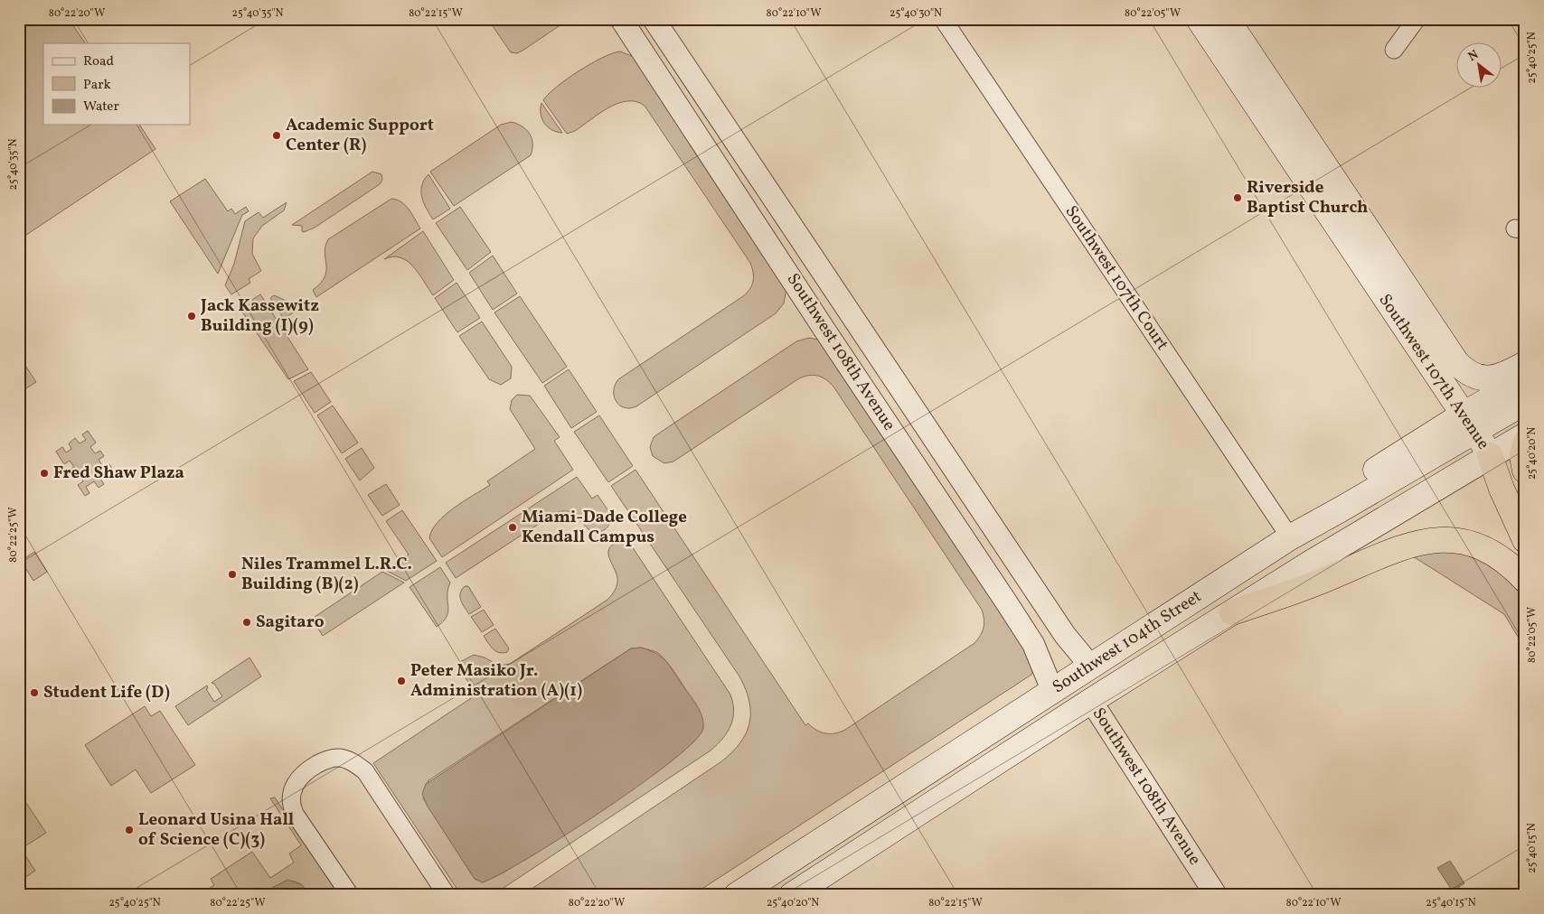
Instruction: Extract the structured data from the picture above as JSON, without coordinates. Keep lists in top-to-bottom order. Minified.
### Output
{"streets":{"main road":["Southwest 107th Avenue","Southwest 104th Street"],"street":["Southwest 107th Court","Southwest 108th Avenue"]},"crossings":[["Southwest 107th Court","Southwest 104th Street"],["Southwest 108th Avenue","Southwest 104th Street"],["Southwest 107th Avenue","Southwest 104th Street"]],"places":["Academic Support Center (R)","Riverside Baptist Church","Jack Kassewitz Building (I)(9)","Fred Shaw Plaza","Miami-Dade College Kendall Campus","Niles Trammel L.R.C. Building (B)(2)","Sagitaro","Peter Masiko Jr. Administration (A)(1)","Student Life (D)","Leonard Usina Hall of Science (C)(3)"],"legend":["Road","Park","Water"],"north":"top left","coordinates":["80°22'20\"W","25°40'35\"N","80°22'15\"W","80°22'10\"W","25°40'30\"N","80°22'05\"W","25°40'25\"N","25°40'20\"N","80°22'25\"W","25°40'15\"N"]}
